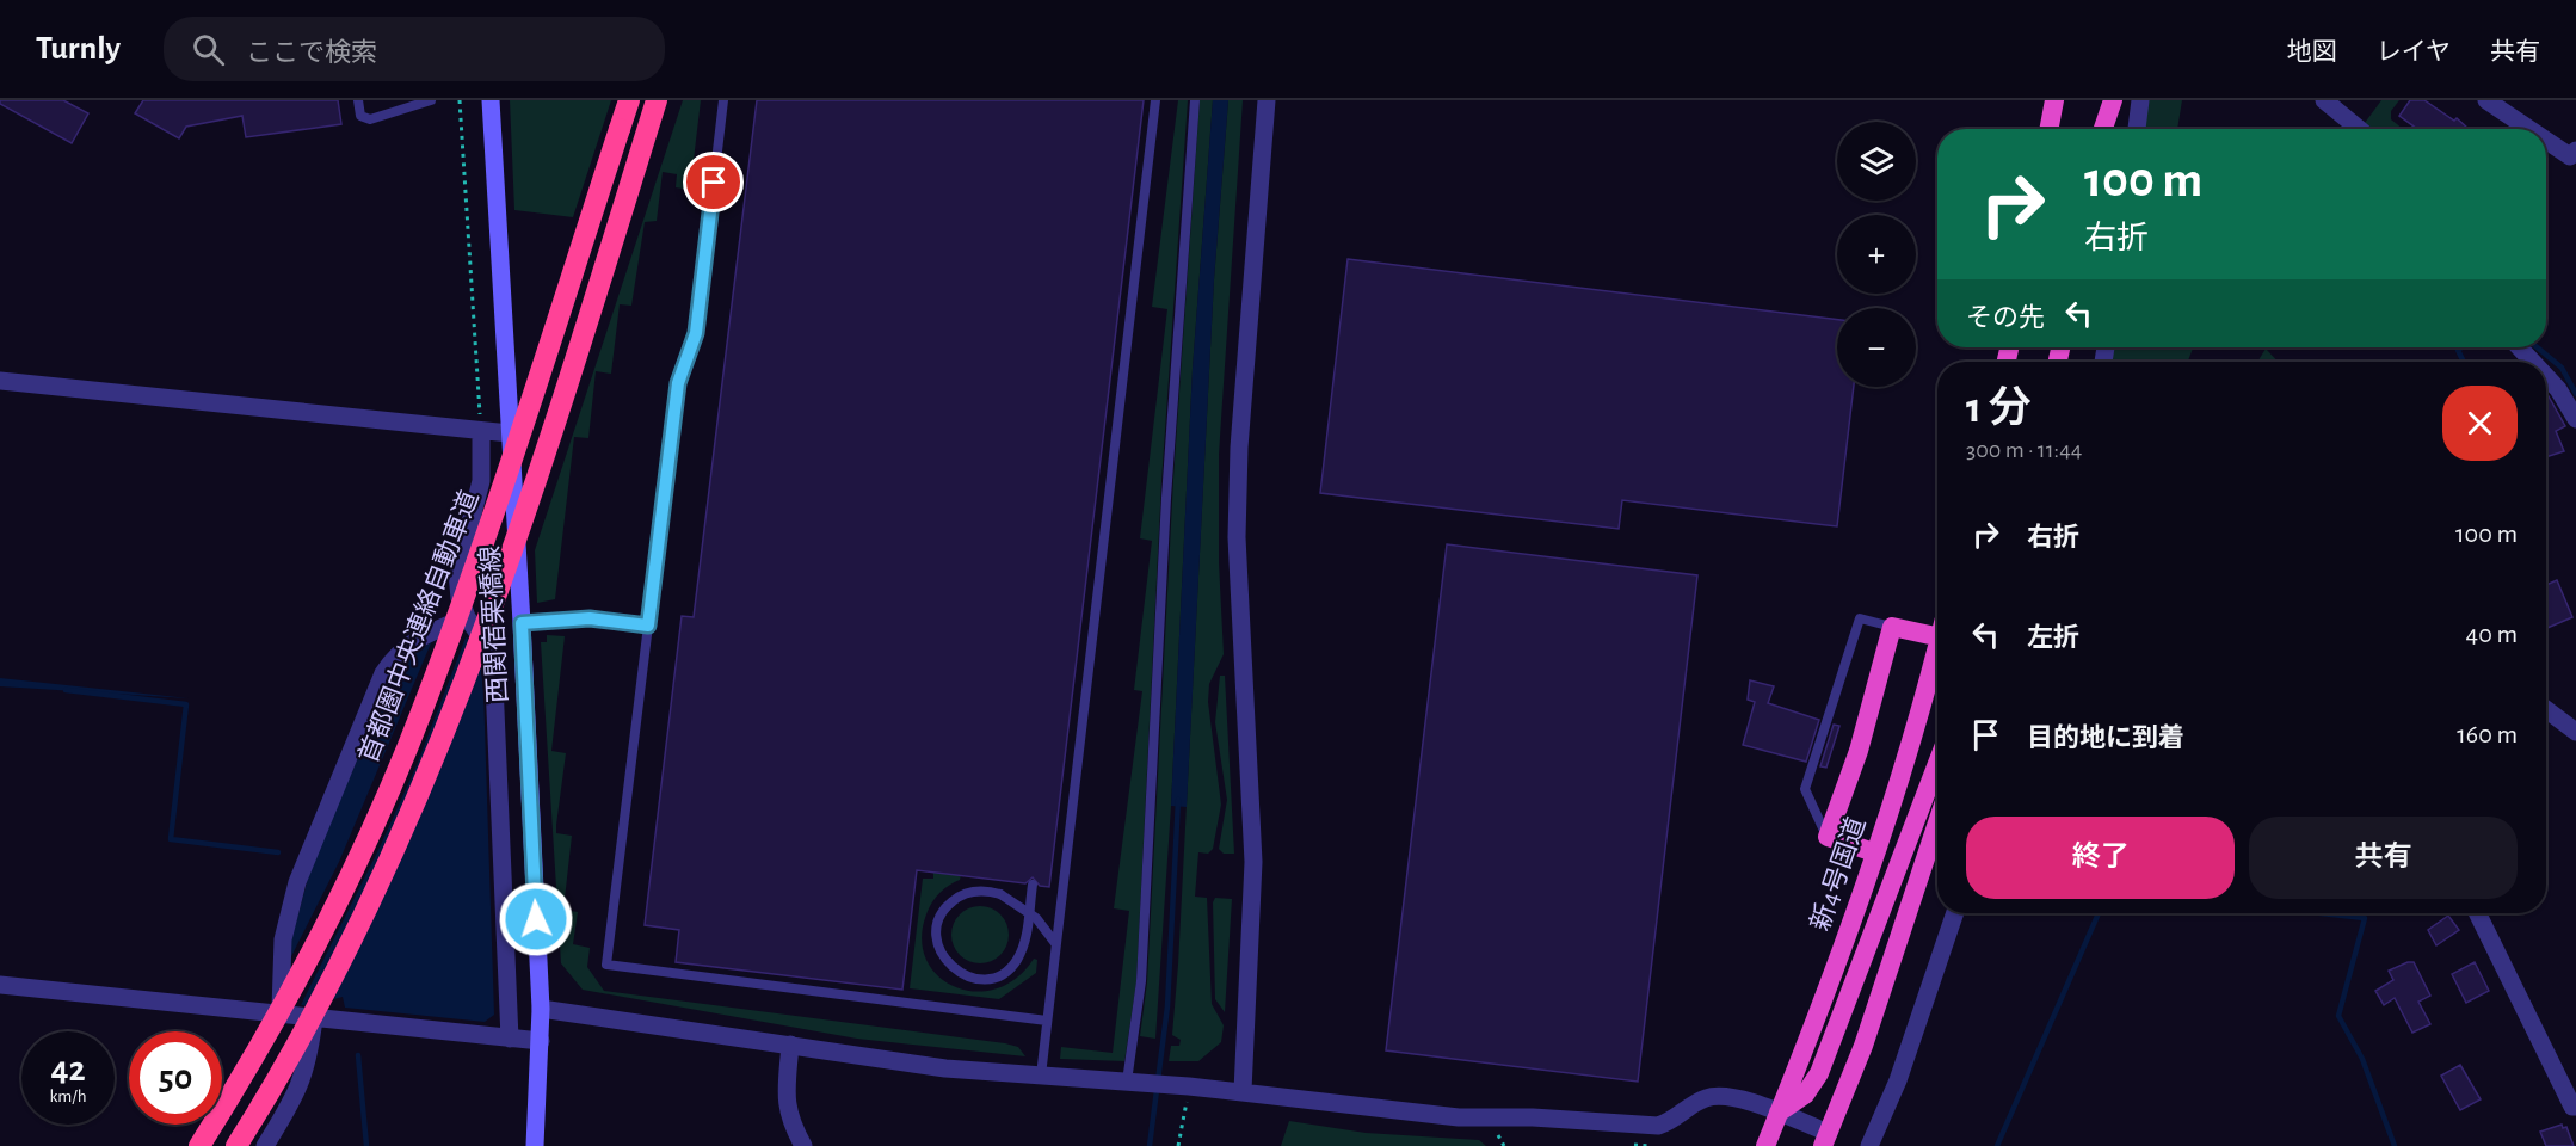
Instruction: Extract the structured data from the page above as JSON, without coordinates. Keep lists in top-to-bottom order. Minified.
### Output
{"streets":{"highway":["首都圏中央連絡自動車道","新4号国道"],"main road":["西関宿栗橋線"]},"page":{"header":"Turnly","search":"ここで検索","nav":["地図","レイヤ","共有"],"map_buttons":["+","−"],"turn":["100 m","右折"],"then":"その先","heading":["1 分","300 m · 11:44"],"list":[{"name":"右折","value":"100 m"},{"name":"左折","value":"40 m"},{"name":"目的地に到着","value":"160 m"}],"buttons":["終了","共有"],"speed":"42 km/h","limit":"50"}}
